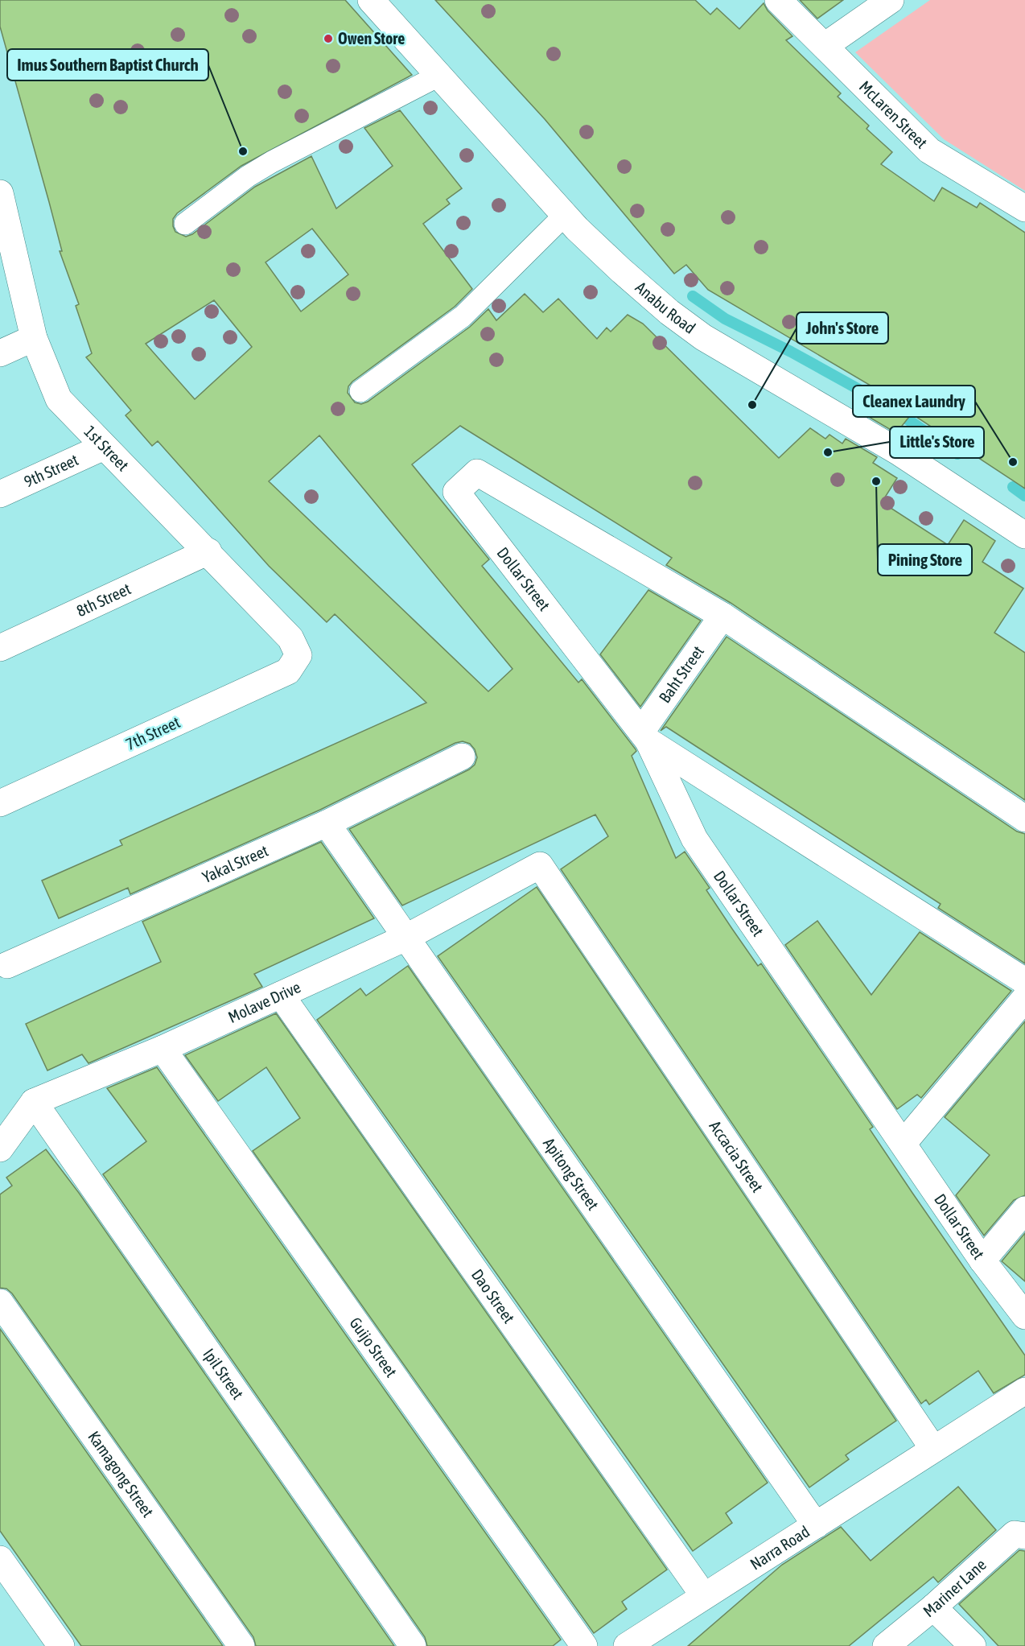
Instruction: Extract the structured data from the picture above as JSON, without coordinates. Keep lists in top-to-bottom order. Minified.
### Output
{"streets":{"street":["McLaren Street","Anabu Road","1st Street","9th Street","Dollar Street","8th Street","Baht Street","7th Street","Yakal Street","Molave Drive","Accacia Street","Apitong Street","Dao Street","Guijo Street","Ipil Street","Kamagong Street","Narra Road","Mariner Lane"]},"crossings":[["1st Street","9th Street"],["1st Street","8th Street"],["1st Street","7th Street"],["Dollar Street","Baht Street"],["Yakal Street","Apitong Street"],["Molave Drive","Accacia Street"],["Molave Drive","Apitong Street"],["Molave Drive","Dao Street"],["Molave Drive","Guijo Street"],["Molave Drive","Ipil Street"],["Accacia Street","Narra Road"],["Apitong Street","Narra Road"],["Dao Street","Narra Road"]],"places":["Owen Store","Imus Southern Baptist Church","John's Store","Little's Store","Cleanex Laundry","Pining Store"]}
